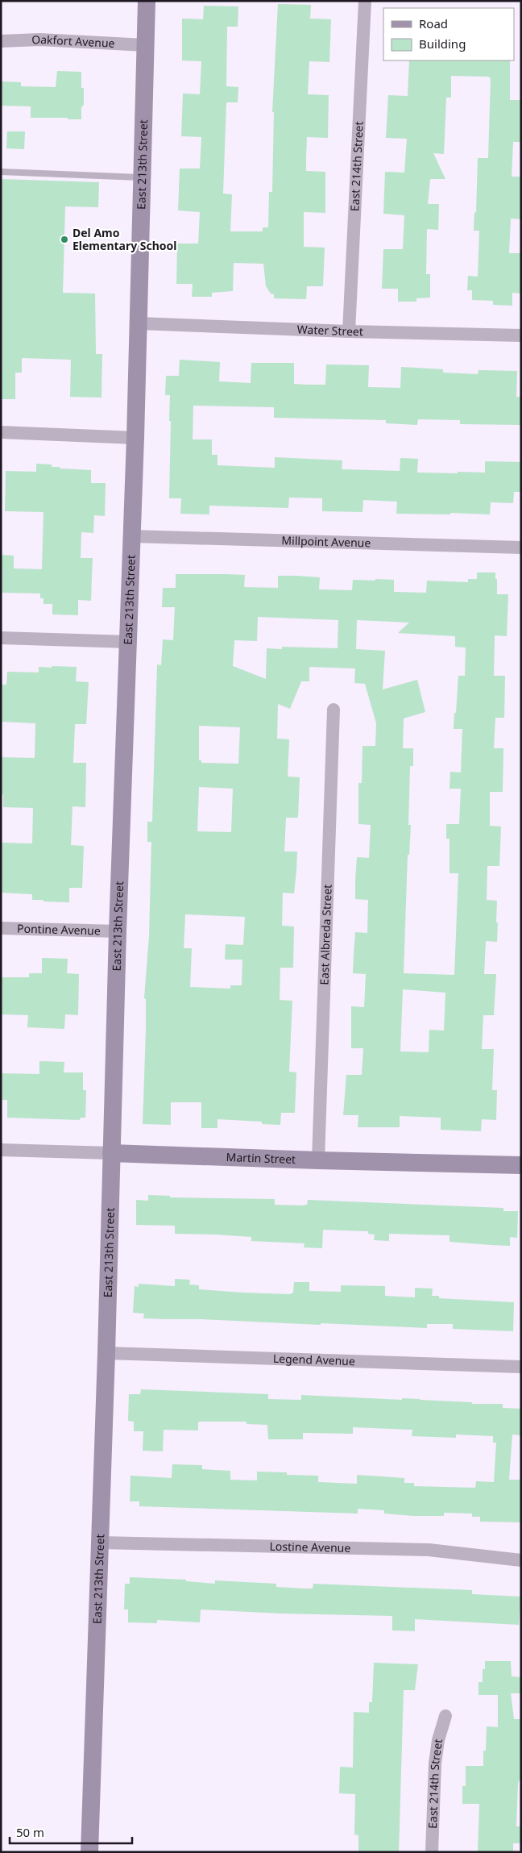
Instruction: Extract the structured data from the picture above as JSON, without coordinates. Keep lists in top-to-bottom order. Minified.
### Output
{"streets":{"street":["Oakfort Avenue","East 213th Street","East 214th Street","Water Street","Millpoint Avenue","Pontine Avenue","East Albreda Street","Martin Street","Legend Avenue","Lostine Avenue"]},"crossings":[["Oakfort Avenue","East 213th Street"],["East 213th Street","Water Street"],["East 213th Street","Millpoint Avenue"],["East 213th Street","Pontine Avenue"],["East 213th Street","Martin Street"],["East 213th Street","Legend Avenue"],["East 213th Street","Lostine Avenue"],["East 214th Street","Water Street"],["East Albreda Street","Martin Street"]],"places":["Del Amo Elementary School"],"legend":["Road","Building"],"scale_bar":"50 m"}
